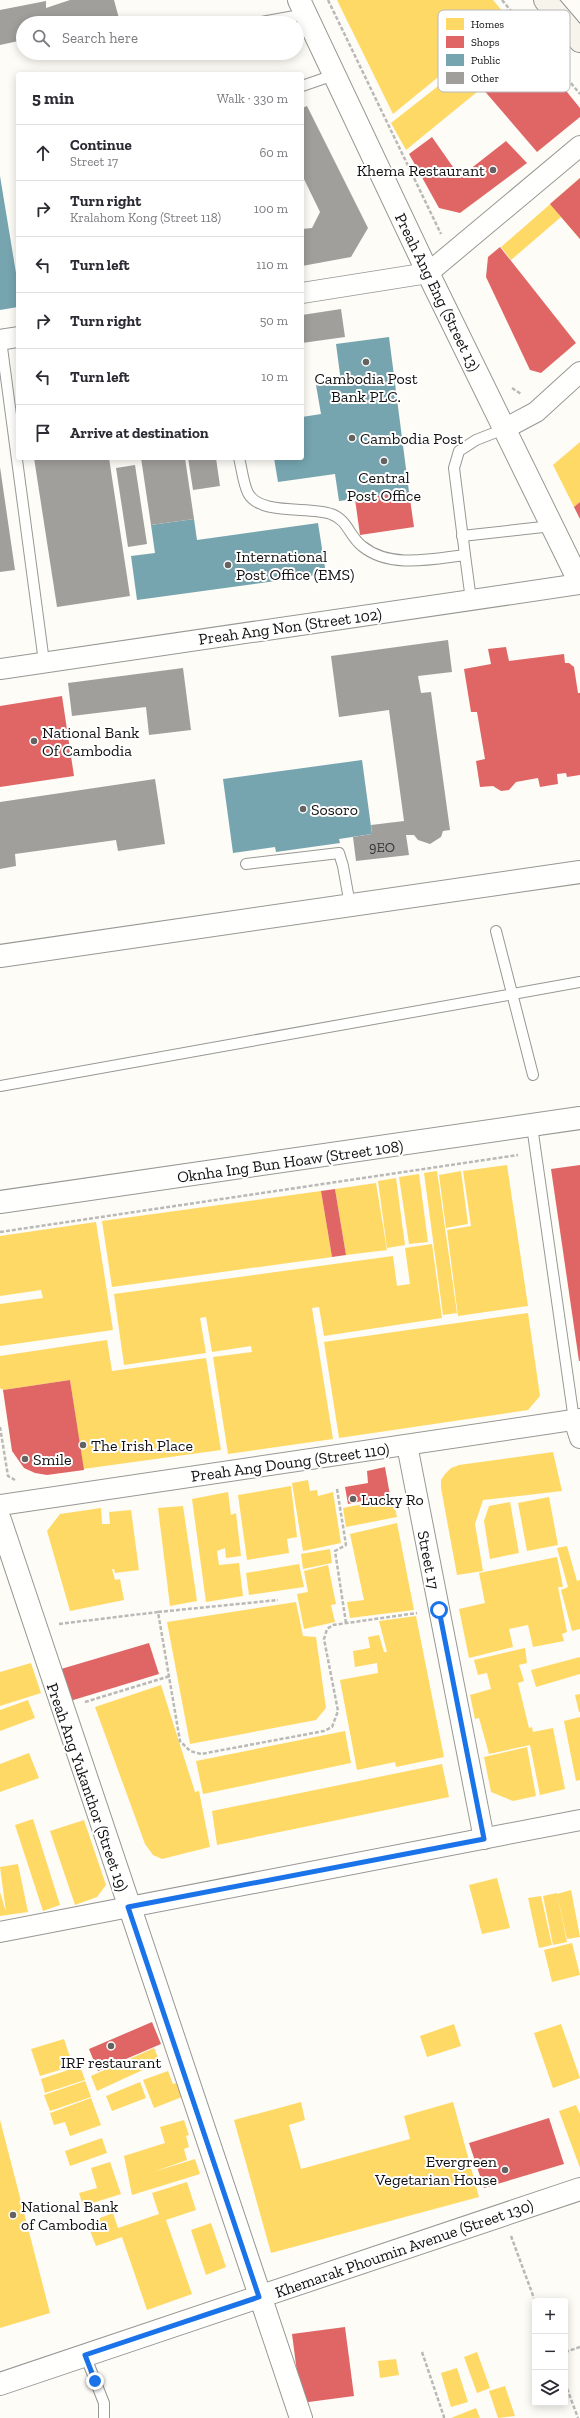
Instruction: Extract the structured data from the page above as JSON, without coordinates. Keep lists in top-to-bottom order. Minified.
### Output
{"streets":{"street":["Preah Ang Eng (Street 13)","Preah Ang Non (Street 102)","Oknha Ing Bun Hoaw (Street 108)","Preah Ang Doung (Street 110)","Street 17","Preah Ang Yukanthor (Street 19)","Khemarak Phoumin Avenue (Street 130)"]},"crossings":[["Preah Ang Eng (Street 13)","Preah Ang Non (Street 102)"],["Preah Ang Doung (Street 110)","Street 17"],["Preah Ang Yukanthor (Street 19)","Khemarak Phoumin Avenue (Street 130)"]],"places":["Khema Restaurant","Cambodia Post Bank PLC.","Cambodia Post","Central Post Office","International Post Office (EMS)","National Bank Of Cambodia","Sosoro","The Irish Place","Smile","Lucky Ro","IRF restaurant","Evergreen Vegetarian House","National Bank of Cambodia"],"house_numbers":["9EO"],"legend":["Homes","Shops","Public","Other"],"page":{"search":"Search here","heading":["5 min","Walk · 330 m"],"list":[["Continue","Street 17","60 m"],["Turn right","Kralahom Kong (Street 118)","100 m"],["Turn left","110 m"],["Turn right","50 m"],["Turn left","10 m"],"Arrive at destination"],"map_buttons":["+","−"]}}
